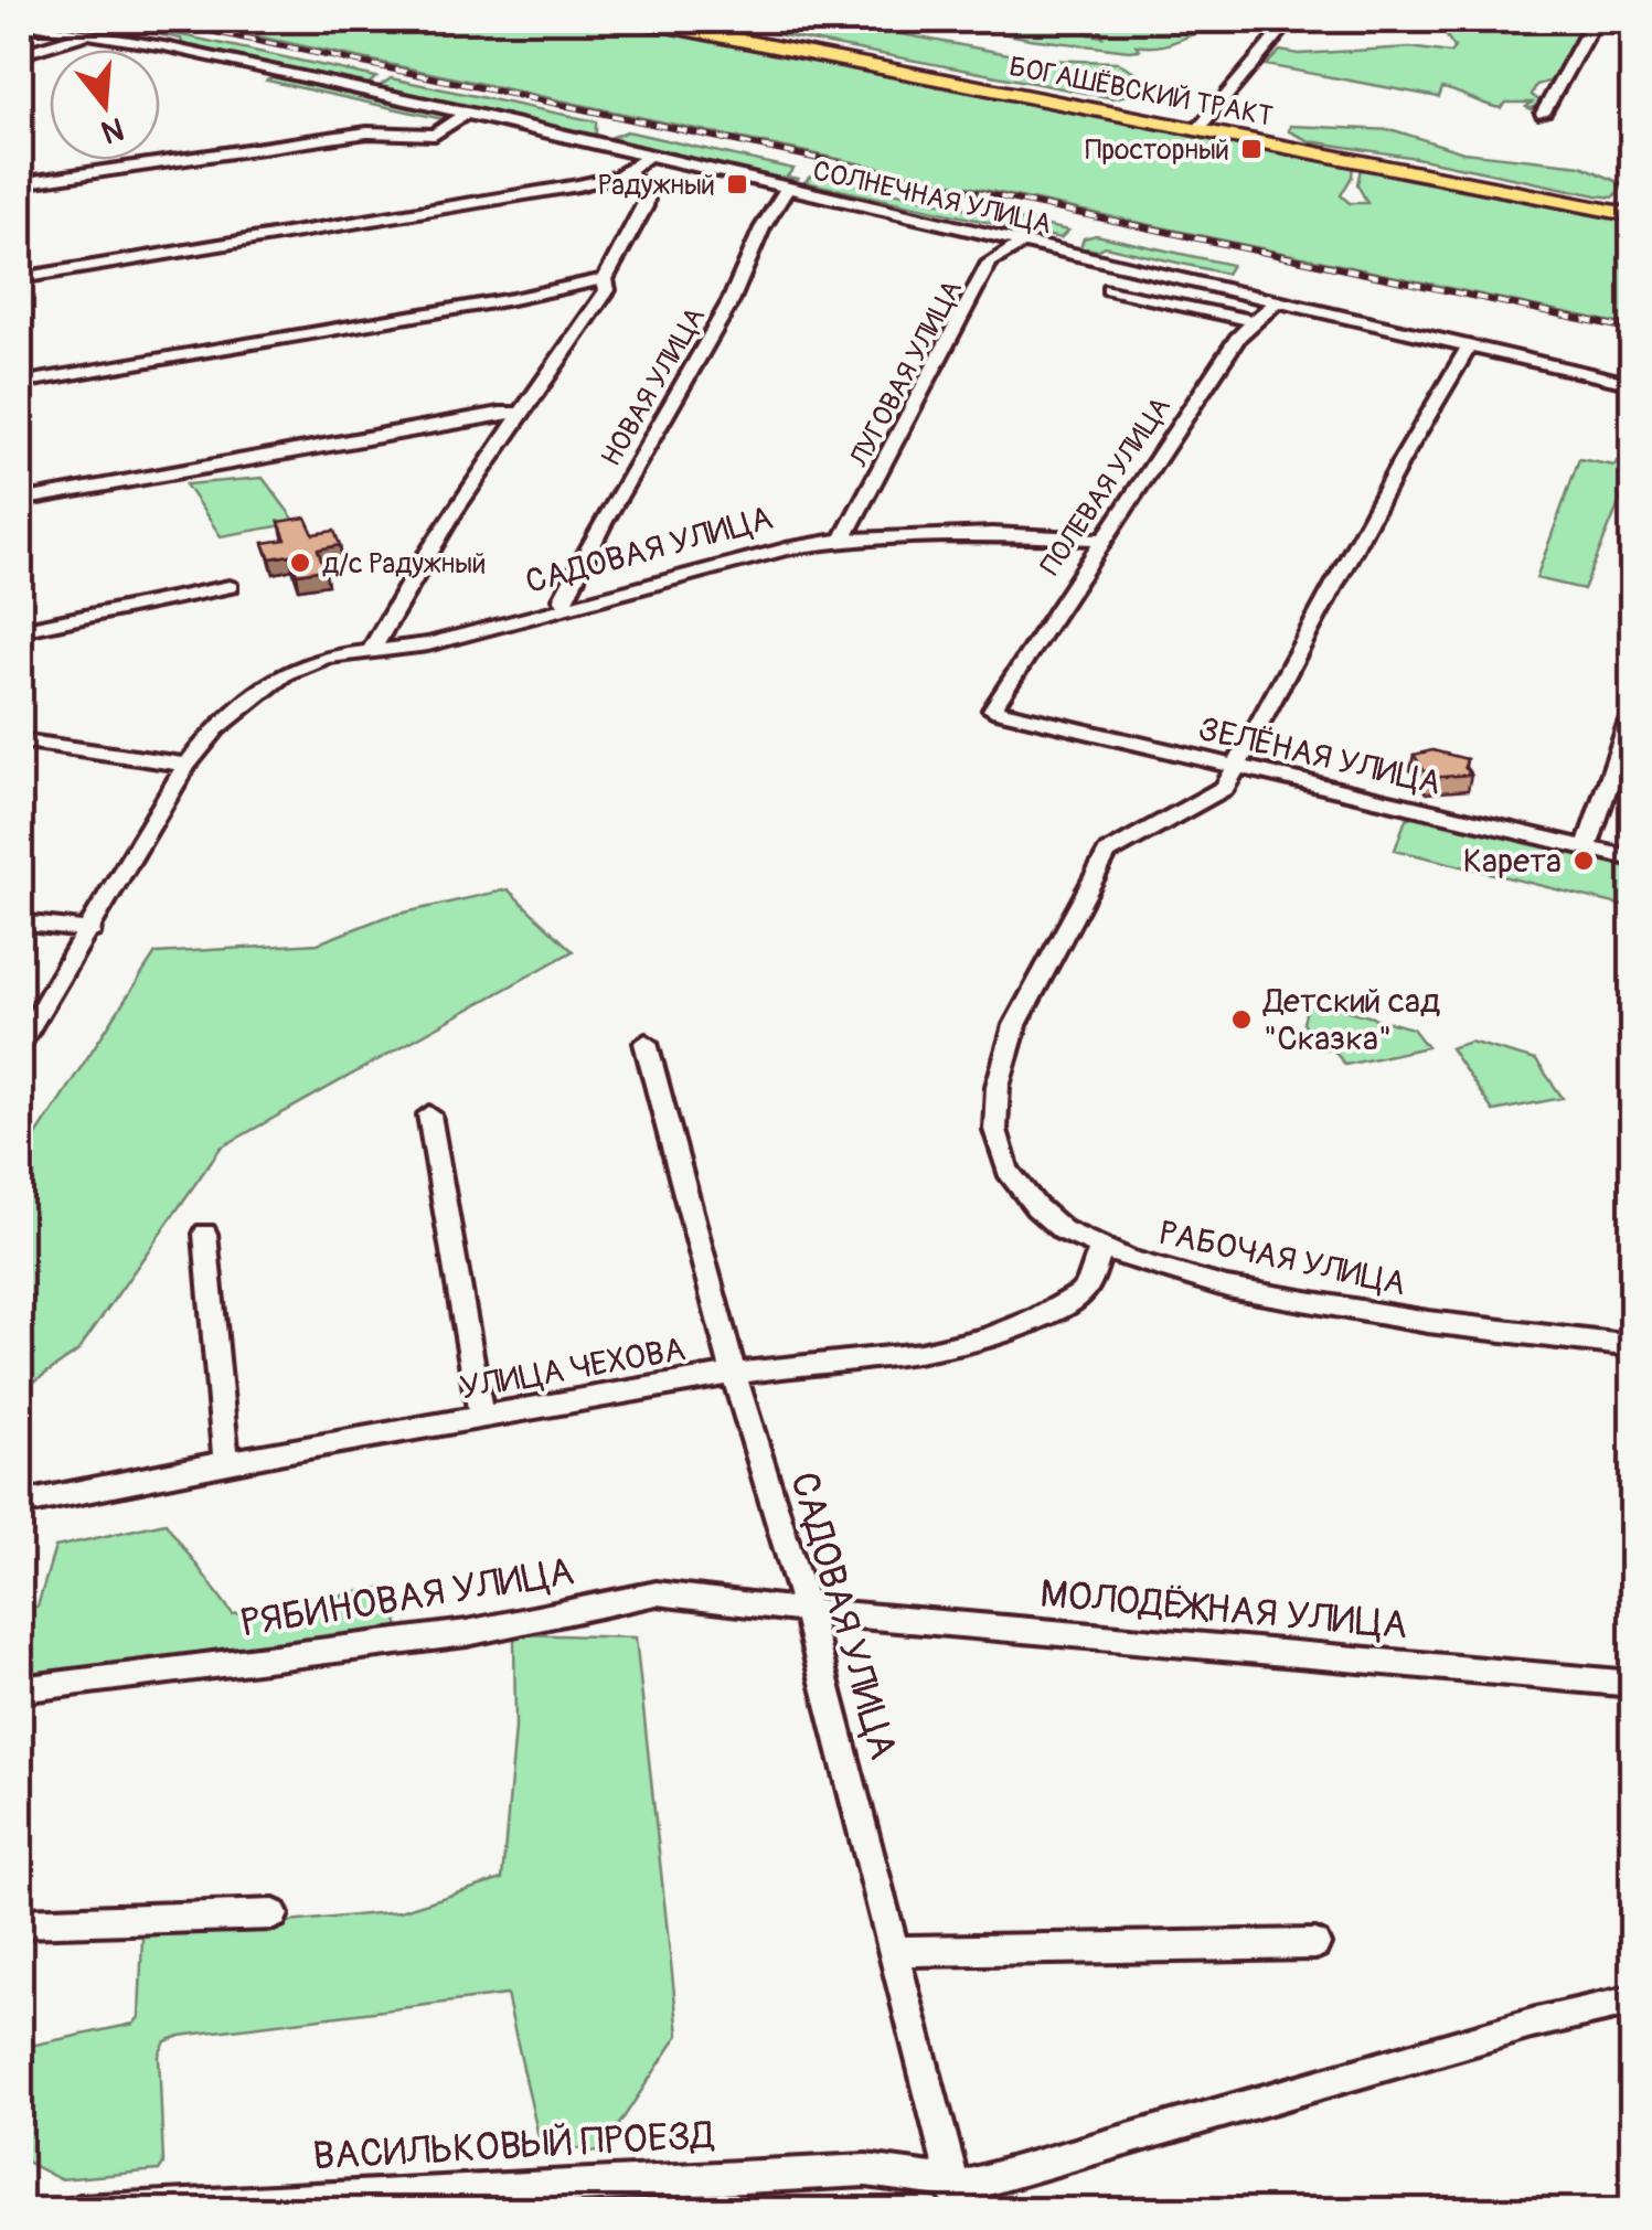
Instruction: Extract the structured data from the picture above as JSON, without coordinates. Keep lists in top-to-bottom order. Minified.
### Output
{"streets":{"main road":["БОГАШЁВСКИЙ ТРАКТ"],"street":["СОЛНЕЧНАЯ УЛИЦА","ЛУГОВАЯ УЛИЦА","НОВАЯ УЛИЦА","ПОЛЕВАЯ УЛИЦА","САДОВАЯ УЛИЦА","ЗЕЛЁНАЯ УЛИЦА","РАБОЧАЯ УЛИЦА","УЛИЦА ЧЕХОВА","РЯБИНОВАЯ УЛИЦА","МОЛОДЁЖНАЯ УЛИЦА","ВАСИЛЬКОВЫЙ ПРОЕЗД"]},"crossings":[["СОЛНЕЧНАЯ УЛИЦА","ЛУГОВАЯ УЛИЦА"],["СОЛНЕЧНАЯ УЛИЦА","НОВАЯ УЛИЦА"],["СОЛНЕЧНАЯ УЛИЦА","ПОЛЕВАЯ УЛИЦА"],["СОЛНЕЧНАЯ УЛИЦА","РАБОЧАЯ УЛИЦА"],["ЛУГОВАЯ УЛИЦА","САДОВАЯ УЛИЦА"],["НОВАЯ УЛИЦА","САДОВАЯ УЛИЦА"],["ПОЛЕВАЯ УЛИЦА","САДОВАЯ УЛИЦА"],["ПОЛЕВАЯ УЛИЦА","ЗЕЛЁНАЯ УЛИЦА"],["САДОВАЯ УЛИЦА","УЛИЦА ЧЕХОВА"],["САДОВАЯ УЛИЦА","РЯБИНОВАЯ УЛИЦА"],["САДОВАЯ УЛИЦА","МОЛОДЁЖНАЯ УЛИЦА"],["САДОВАЯ УЛИЦА","ВАСИЛЬКОВЫЙ ПРОЕЗД"],["ЗЕЛЁНАЯ УЛИЦА","РАБОЧАЯ УЛИЦА"],["РАБОЧАЯ УЛИЦА","УЛИЦА ЧЕХОВА"],["РЯБИНОВАЯ УЛИЦА","МОЛОДЁЖНАЯ УЛИЦА"]],"places":{"transit":["Просторный","Радужный"],"other":["д/с Радужный","Карета","Детский сад \"Сказка\""]},"north":"bottom"}
